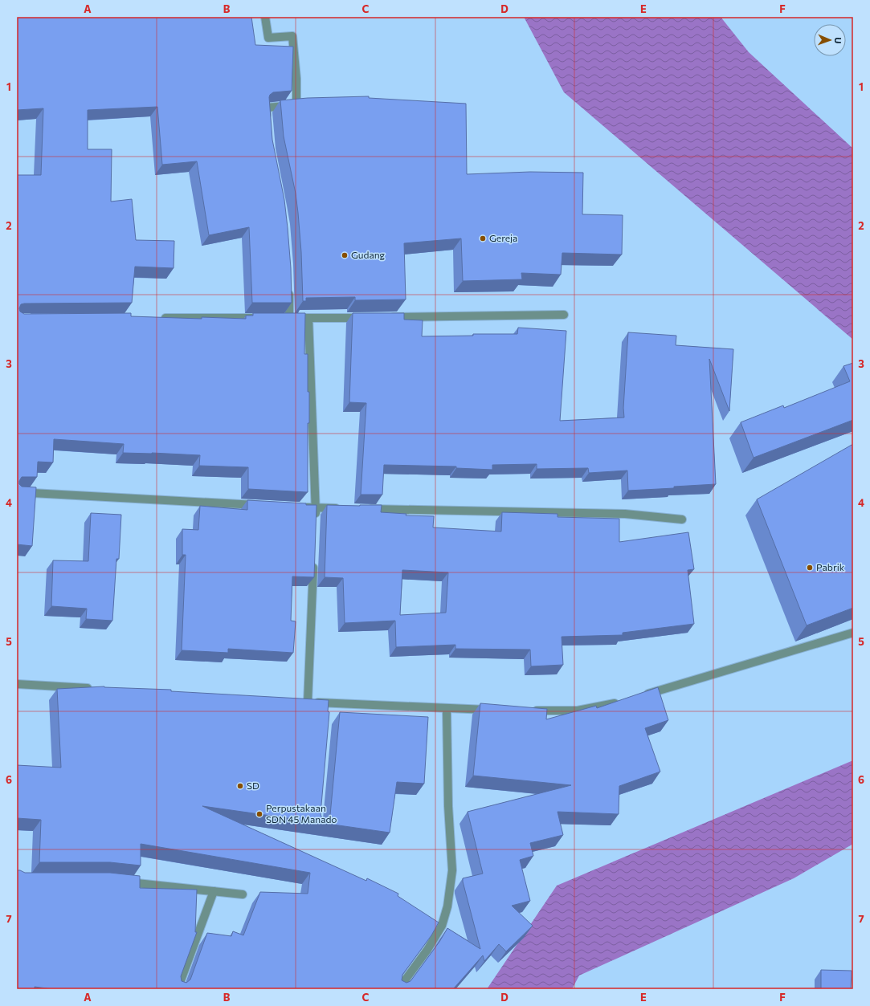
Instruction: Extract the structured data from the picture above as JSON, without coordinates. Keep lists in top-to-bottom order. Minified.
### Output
{"places":["Gereja","Gudang","Pabrik","SD","Perpustakaan SDN 45 Manado"],"north":"right","grid":{"columns":["A","B","C","D","E","F"],"rows":["1","2","3","4","5","6","7"]}}
